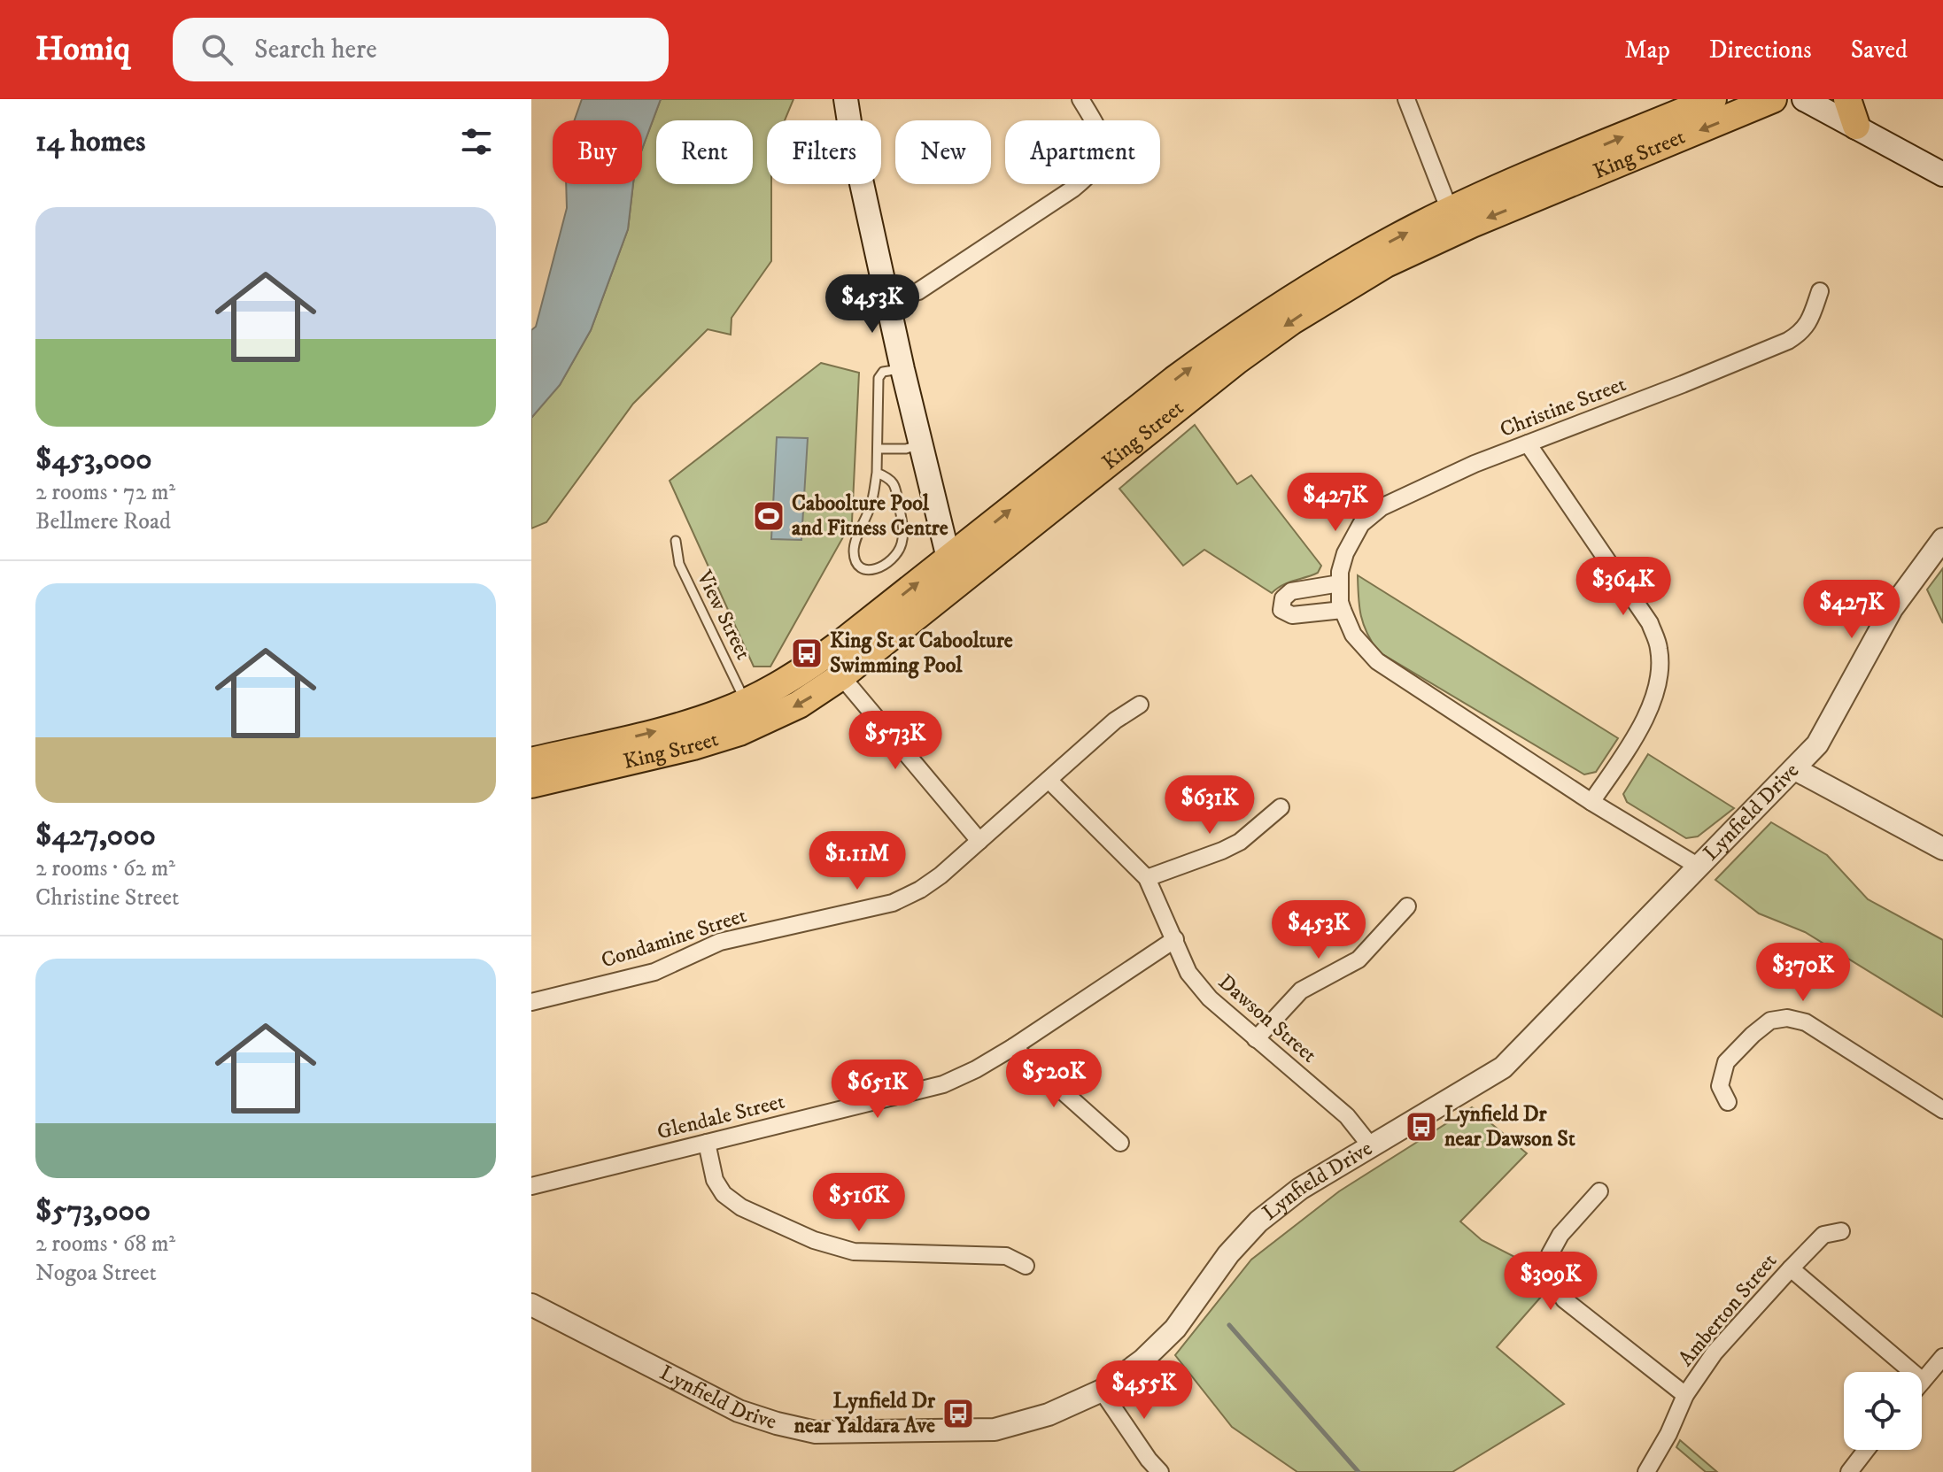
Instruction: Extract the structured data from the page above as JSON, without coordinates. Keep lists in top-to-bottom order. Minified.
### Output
{"streets":{"main road":["King Street"],"street":["Christine Street","Lynfield Drive","Condamine Street","Dawson Street","Glendale Street","Amberton Street"],"lane":["View Street"]},"crossings":[["King Street","View Street"],["Christine Street","Lynfield Drive"],["Lynfield Drive","Dawson Street"],["Condamine Street","Dawson Street"],["Dawson Street","Glendale Street"]],"places":{"sports":["Caboolture Pool and Fitness Centre"],"bus stop":["King St at Caboolture Swimming Pool","Lynfield Dr near Dawson St","Lynfield Dr near Yaldara Ave"]},"page":{"header":"Homiq","search":"Search here","nav":["Map","Directions","Saved"],"heading":"14 homes","chip":["Buy","Rent","Filters","New","Apartment"],"list":[{"name":"$453,000","note":"2 rooms · 72 m² · Bellmere Road"},{"name":"$427,000","note":"2 rooms · 62 m² · Christine Street"},{"name":"$573,000","note":"2 rooms · 68 m² · Nogoa Street"}],"price":["$453K","$427K","$364K","$427K","$573K","$631K","$1.11M","$453K","$370K","$520K","$651K","$516K","$309K","$455K"]}}
